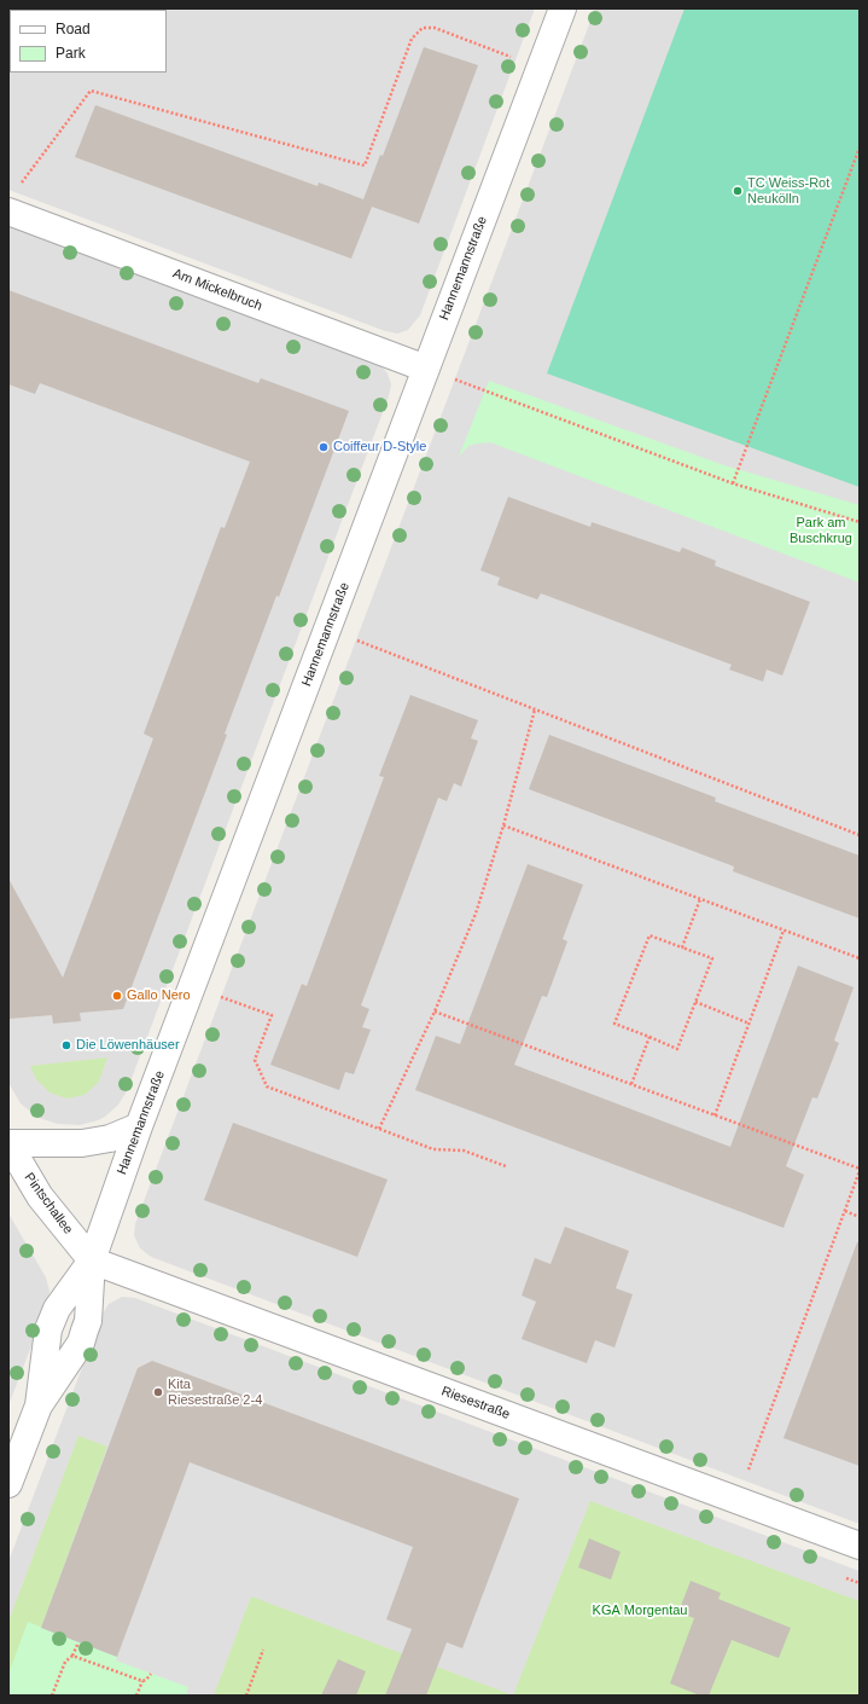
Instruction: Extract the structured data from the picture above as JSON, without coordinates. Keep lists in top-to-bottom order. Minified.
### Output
{"streets":{"street":["Hannemannstraße","Am Mickelbruch","Pintschallee","Riesestraße"]},"crossings":[["Hannemannstraße","Am Mickelbruch"],["Hannemannstraße","Pintschallee"],["Hannemannstraße","Riesestraße"],["Pintschallee","Riesestraße"]],"parks":["Park am Buschkrug","KGA Morgentau"],"places":["TC Weiss-Rot Neukölln","Coiffeur D-Style","Gallo Nero","Die Löwenhäuser","Kita Riesestraße 2-4"],"legend":["Road","Park"]}
